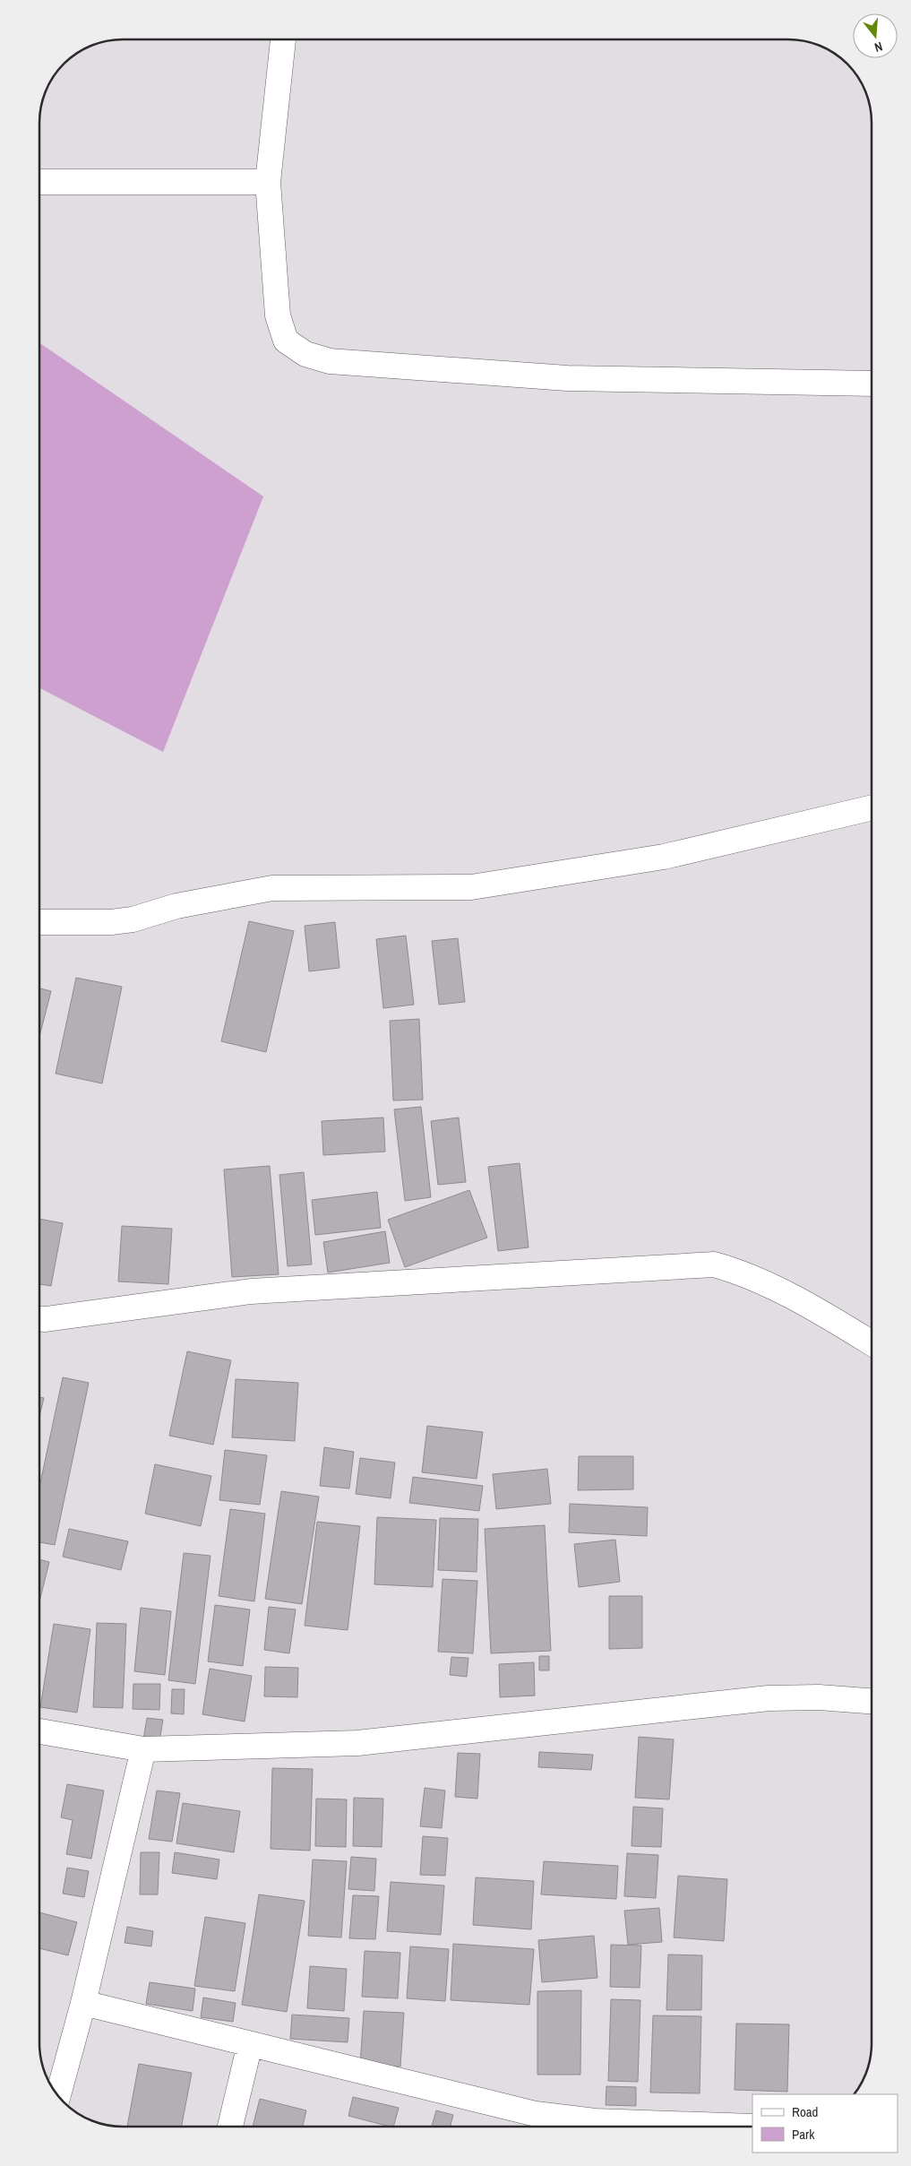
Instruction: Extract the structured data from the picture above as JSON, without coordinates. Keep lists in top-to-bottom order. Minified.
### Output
{"legend":["Road","Park"],"north":"bottom"}
